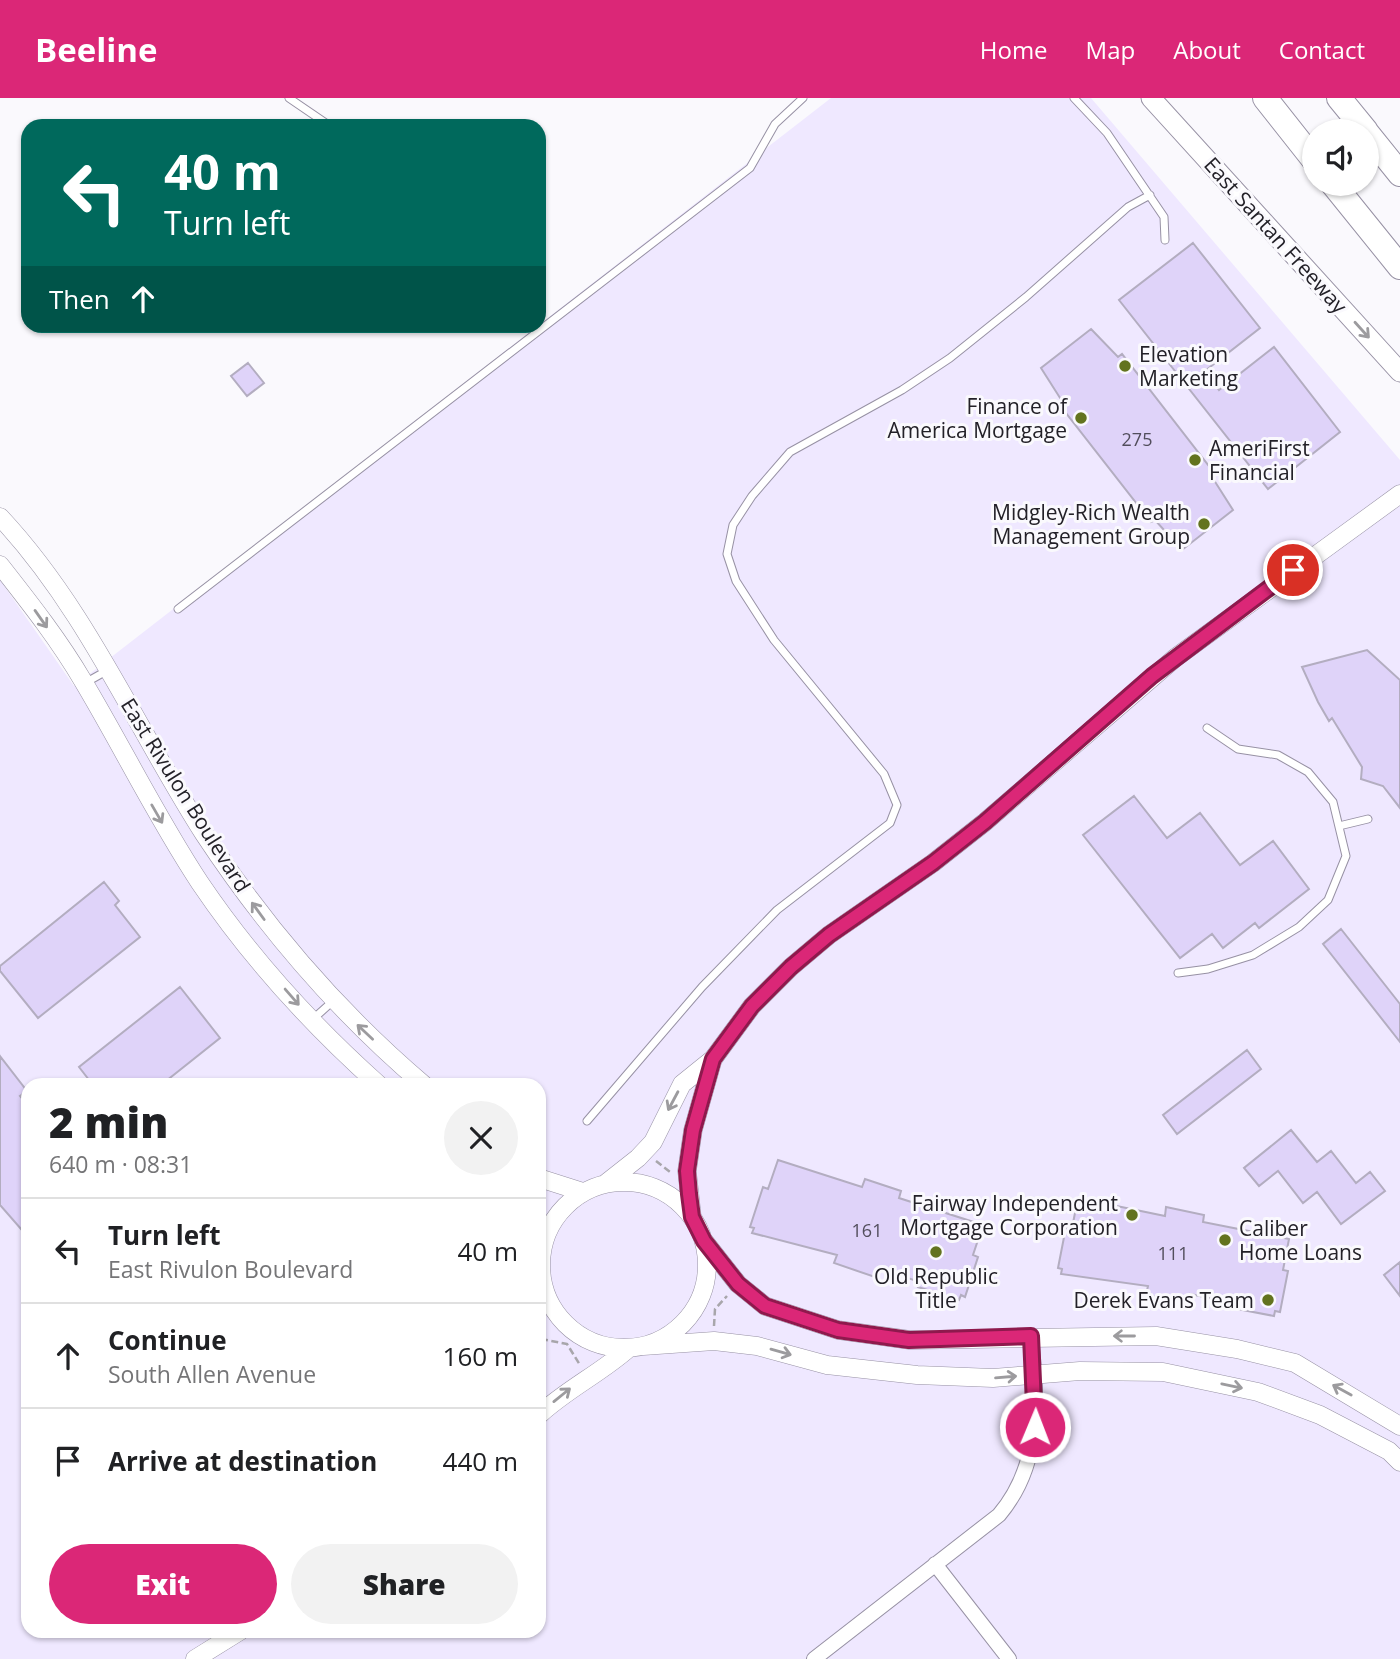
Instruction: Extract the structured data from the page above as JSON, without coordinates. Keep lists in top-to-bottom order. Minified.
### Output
{"streets":{"main road":["East Santan Freeway"],"street":["East Rivulon Boulevard"]},"one_way":["East Santan Freeway"],"places":["Elevation Marketing","Finance of America Mortgage","AmeriFirst Financial","Midgley-Rich Wealth Management Group","Fairway Independent Mortgage Corporation","Caliber Home Loans","Old Republic Title","Derek Evans Team"],"house_numbers":["275","161","111"],"page":{"header":"Beeline","nav":["Home","Map","About","Contact"],"turn":["40 m","Turn left"],"then":"Then","heading":["2 min","640 m · 08:31"],"list":[{"name":"Turn left","note":"East Rivulon Boulevard","value":"40 m"},{"name":"Continue","note":"South Allen Avenue","value":"160 m"},{"name":"Arrive at destination","value":"440 m"}],"buttons":["Exit","Share"]}}
